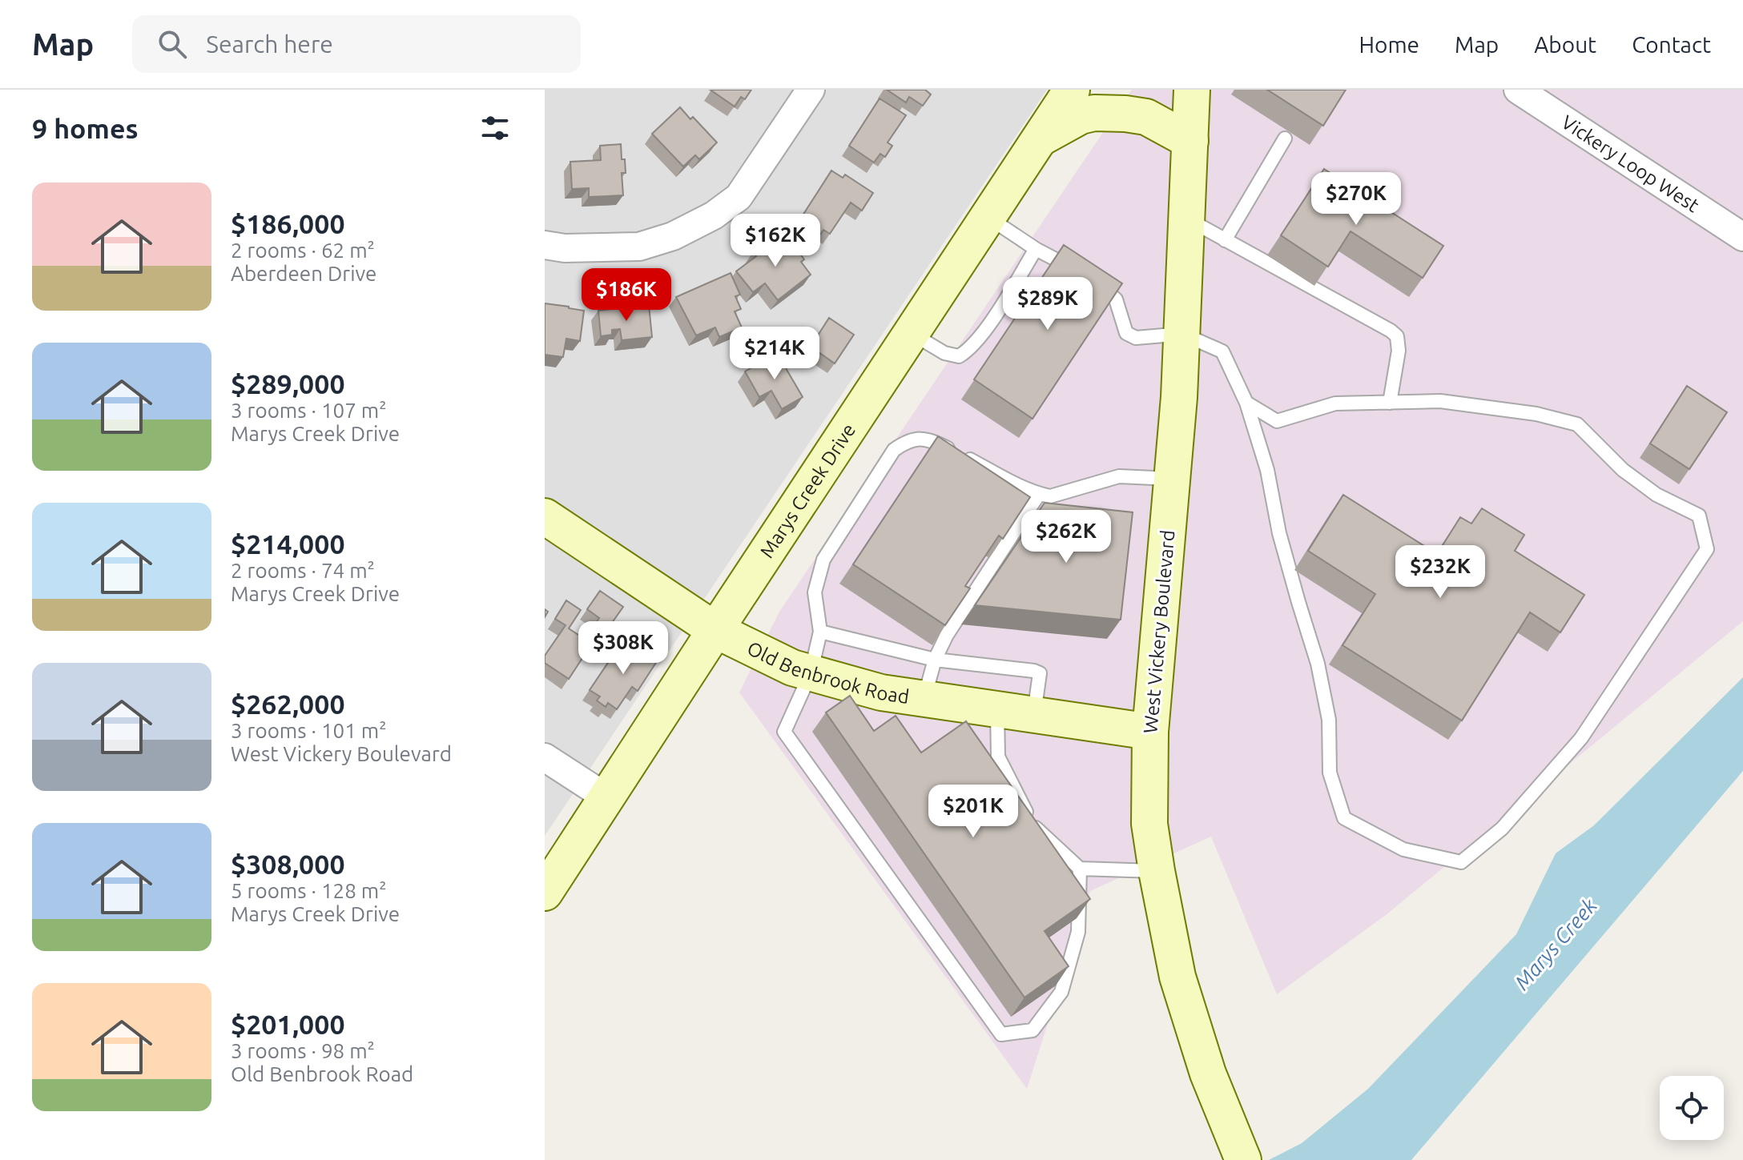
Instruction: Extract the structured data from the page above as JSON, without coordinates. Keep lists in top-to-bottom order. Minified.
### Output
{"streets":{"street":["Vickery Loop West","Marys Creek Drive","West Vickery Boulevard","Old Benbrook Road"]},"crossings":[["Marys Creek Drive","Old Benbrook Road"],["West Vickery Boulevard","Old Benbrook Road"]],"water":["Marys Creek"],"page":{"header":"Map","search":"Search here","nav":["Home","Map","About","Contact"],"heading":"9 homes","list":[{"name":"$186,000","note":"2 rooms · 62 m² · Aberdeen Drive"},{"name":"$289,000","note":"3 rooms · 107 m² · Marys Creek Drive"},{"name":"$214,000","note":"2 rooms · 74 m² · Marys Creek Drive"},{"name":"$262,000","note":"3 rooms · 101 m² · West Vickery Boulevard"},{"name":"$308,000","note":"5 rooms · 128 m² · Marys Creek Drive"},{"name":"$201,000","note":"3 rooms · 98 m² · Old Benbrook Road"}],"price":["$270K","$162K","$186K","$289K","$214K","$262K","$232K","$308K","$201K"]}}
